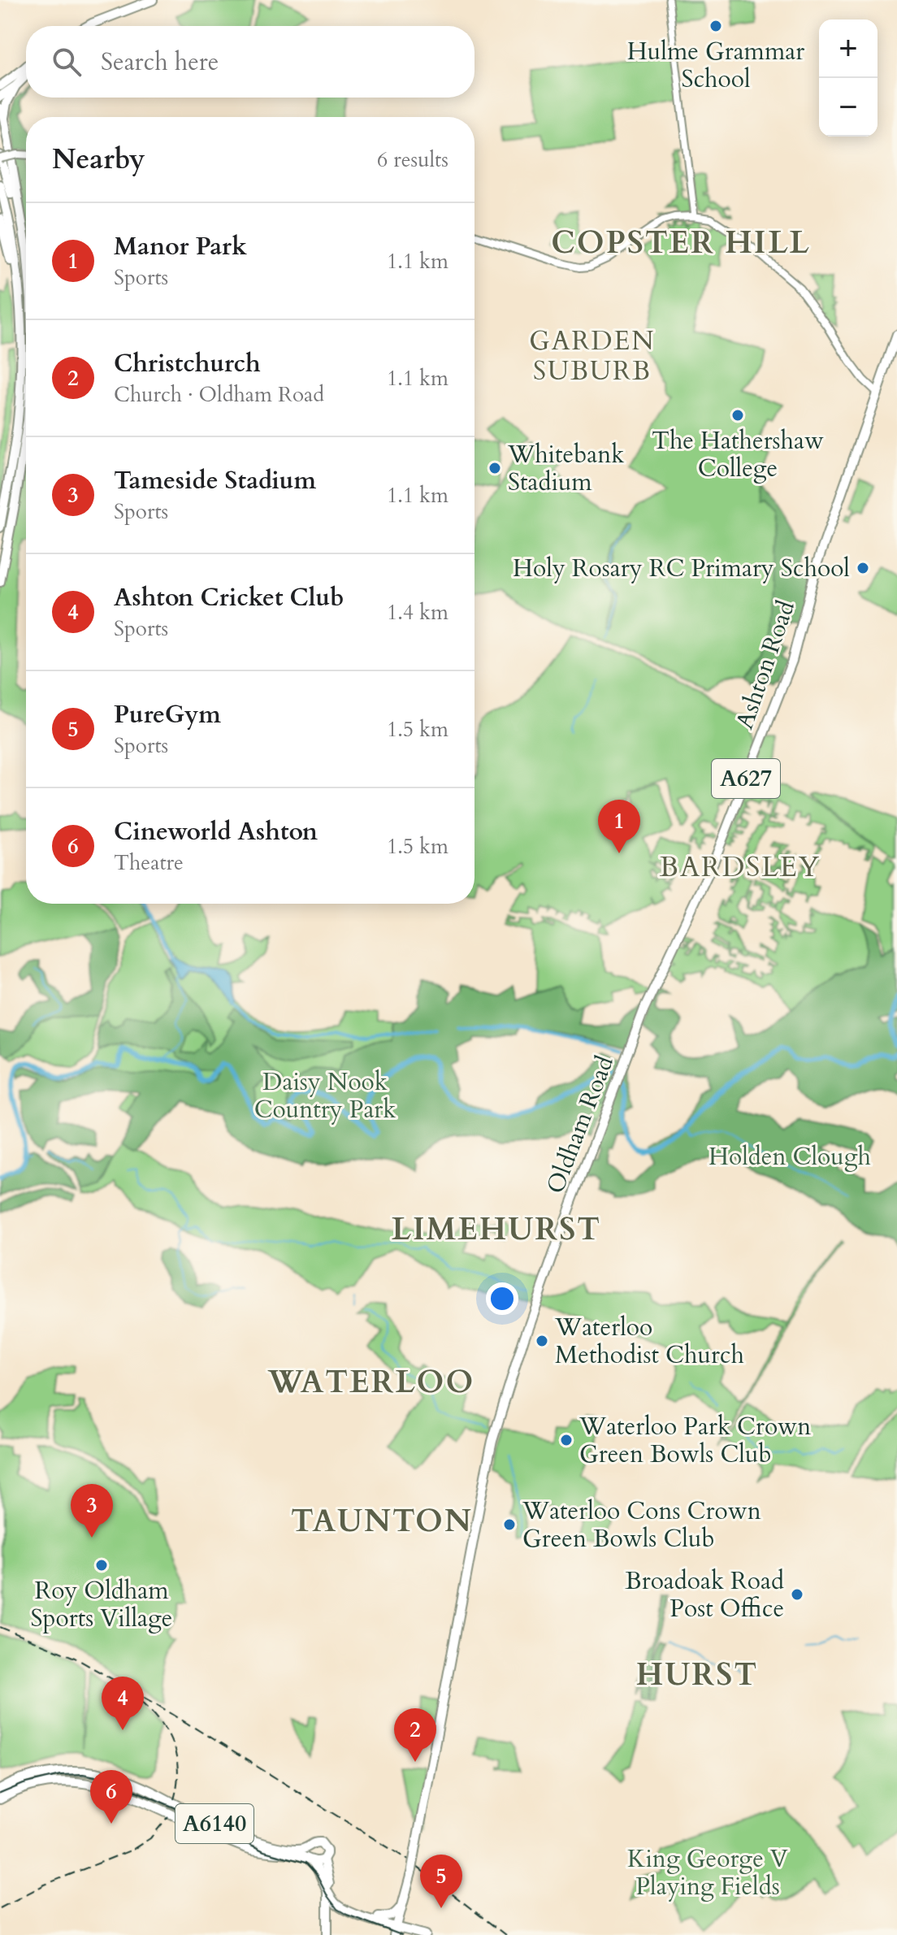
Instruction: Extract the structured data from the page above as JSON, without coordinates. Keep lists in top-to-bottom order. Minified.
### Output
{"streets":{"highway":["Ashton Road","A627","Oldham Road","A6140"]},"crossings":[["Ashton Road","Oldham Road"]],"districts":["COPSTER HILL","GARDEN SUBURB","BARDSLEY","LIMEHURST","WATERLOO","TAUNTON","HURST"],"parks":["Daisy Nook Country Park","Holden Clough","King George V Playing Fields"],"places":["Hulme Grammar School","The Hathershaw College","Whitebank Stadium","Holy Rosary RC Primary School","Waterloo Methodist Church","Waterloo Park Crown Green Bowls Club","Waterloo Cons Crown Green Bowls Club","Roy Oldham Sports Village","Broadoak Road Post Office"],"page":{"map_buttons":["+","−"],"search":"Search here","heading":["Nearby","6 results"],"list":[{"mark":"1","name":"Manor Park","note":"Sports","value":"1.1 km"},{"mark":"2","name":"Christchurch","note":"Church · Oldham Road","value":"1.1 km"},{"mark":"3","name":"Tameside Stadium","note":"Sports","value":"1.1 km"},{"mark":"4","name":"Ashton Cricket Club","note":"Sports","value":"1.4 km"},{"mark":"5","name":"PureGym","note":"Sports","value":"1.5 km"},{"mark":"6","name":"Cineworld Ashton","note":"Theatre","value":"1.5 km"}],"pins":["1","3","4","2","6","5"]}}
